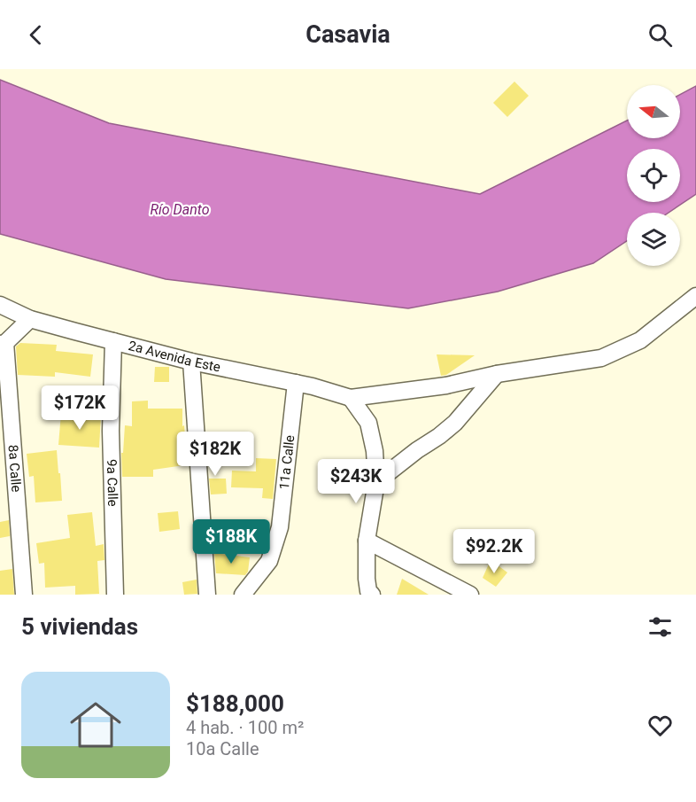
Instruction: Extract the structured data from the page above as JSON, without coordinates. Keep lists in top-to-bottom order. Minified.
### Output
{"streets":{"street":["2a Avenida Este","11a Calle","8a Calle","9a Calle"]},"crossings":[["2a Avenida Este","11a Calle"],["2a Avenida Este","9a Calle"]],"water":["Río Danto"],"north":"left","page":{"header":"Casavia","price":["$172K","$182K","$243K","$188K","$92.2K"],"heading":"5 viviendas","list":[{"name":"$188,000","note":"4 hab. · 100 m² · 10a Calle"}]}}
